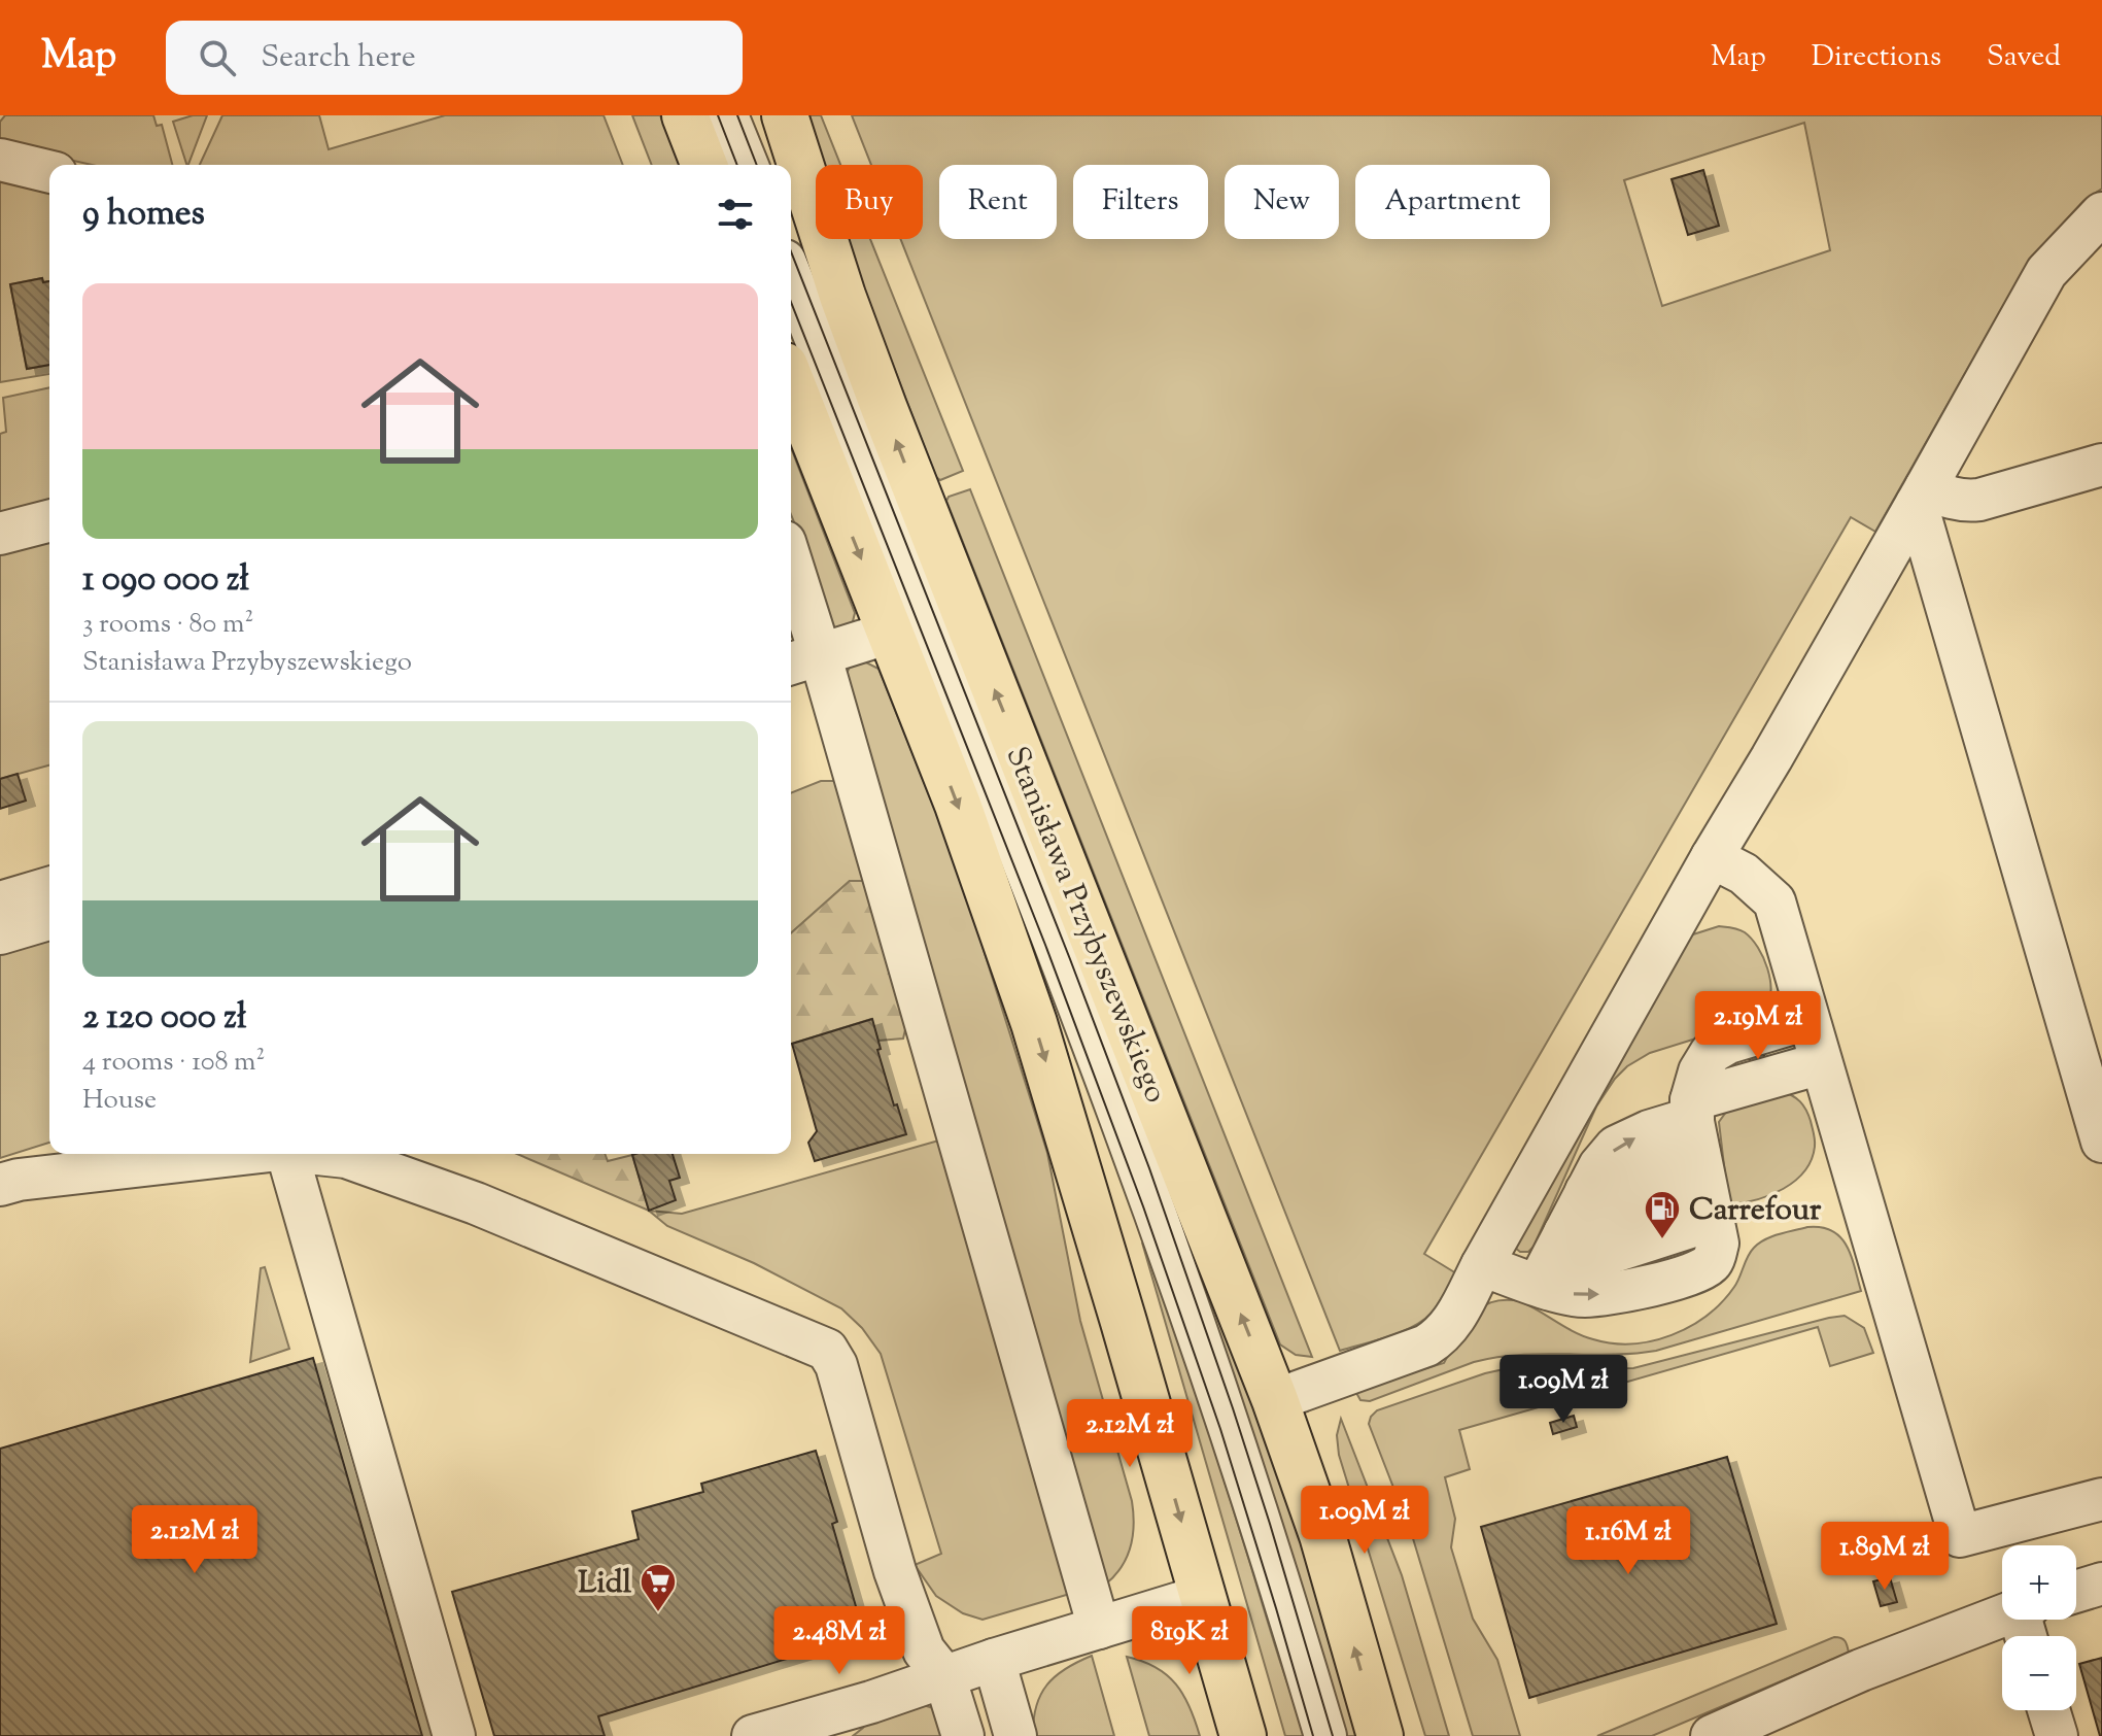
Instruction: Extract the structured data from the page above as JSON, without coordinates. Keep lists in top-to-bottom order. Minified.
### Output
{"streets":{"main road":["Stanisława Przybyszewskiego"]},"places":{"fuel station":["Carrefour"],"supermarket":["Lidl"]},"page":{"header":"Map","search":"Search here","nav":["Map","Directions","Saved"],"chip":["Buy","Rent","Filters","New","Apartment"],"heading":"9 homes","list":[{"name":"1 090 000 zł","note":"3 rooms · 80 m² · Stanisława Przybyszewskiego"},{"name":"2 120 000 zł","note":"4 rooms · 108 m² · House"}],"price":["2.19M zł","1.09M zł","2.12M zł","1.09M zł","2.12M zł","1.16M zł","1.89M zł","2.48M zł","819K zł"],"map_buttons":["+","−"]}}
